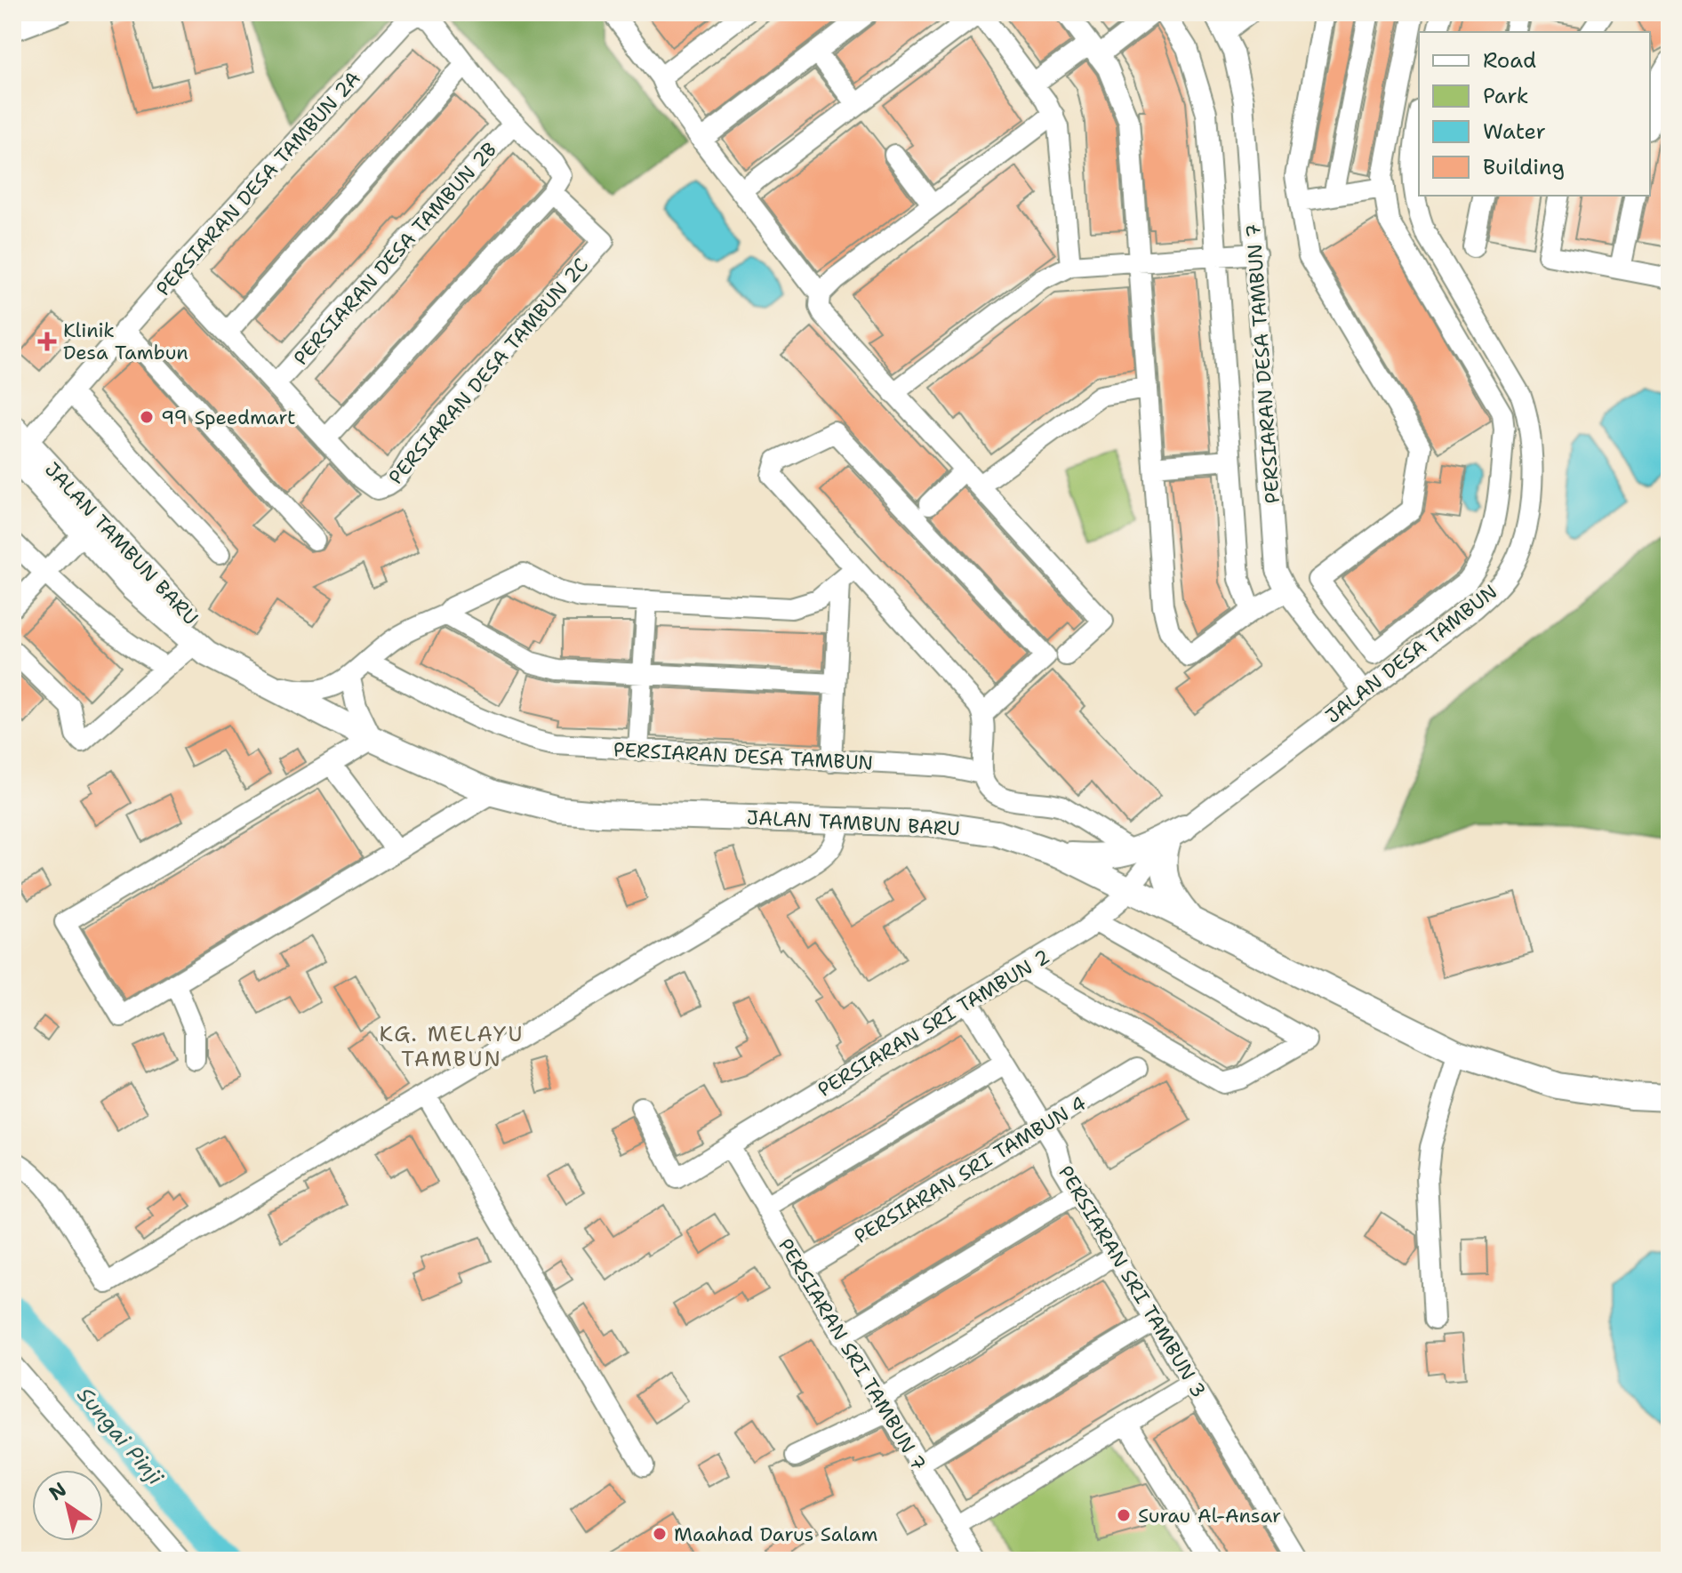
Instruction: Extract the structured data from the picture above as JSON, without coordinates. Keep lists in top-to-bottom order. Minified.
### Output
{"streets":{"main road":["JALAN TAMBUN BARU"],"street":["PERSIARAN DESA TAMBUN 2A","PERSIARAN DESA TAMBUN 2B","PERSIARAN DESA TAMBUN 7","PERSIARAN DESA TAMBUN 2C","JALAN DESA TAMBUN","PERSIARAN DESA TAMBUN","PERSIARAN SRI TAMBUN 2","PERSIARAN SRI TAMBUN 4","PERSIARAN SRI TAMBUN 3","PERSIARAN SRI TAMBUN 7"]},"crossings":[["PERSIARAN DESA TAMBUN 2A","JALAN TAMBUN BARU"],["PERSIARAN DESA TAMBUN 7","JALAN DESA TAMBUN"],["JALAN TAMBUN BARU","JALAN DESA TAMBUN"],["JALAN TAMBUN BARU","PERSIARAN SRI TAMBUN 2"],["JALAN DESA TAMBUN","PERSIARAN SRI TAMBUN 2"],["PERSIARAN SRI TAMBUN 2","PERSIARAN SRI TAMBUN 3"],["PERSIARAN SRI TAMBUN 2","PERSIARAN SRI TAMBUN 7"],["PERSIARAN SRI TAMBUN 4","PERSIARAN SRI TAMBUN 3"],["PERSIARAN SRI TAMBUN 4","PERSIARAN SRI TAMBUN 7"]],"districts":["KG. MELAYU TAMBUN"],"water":["Sungai Pinji"],"places":{"health":["Klinik Desa Tambun"],"other":["99 Speedmart","Surau Al-Ansar","Maahad Darus Salam"]},"legend":["Road","Park","Water","Building"],"north":"top left"}
